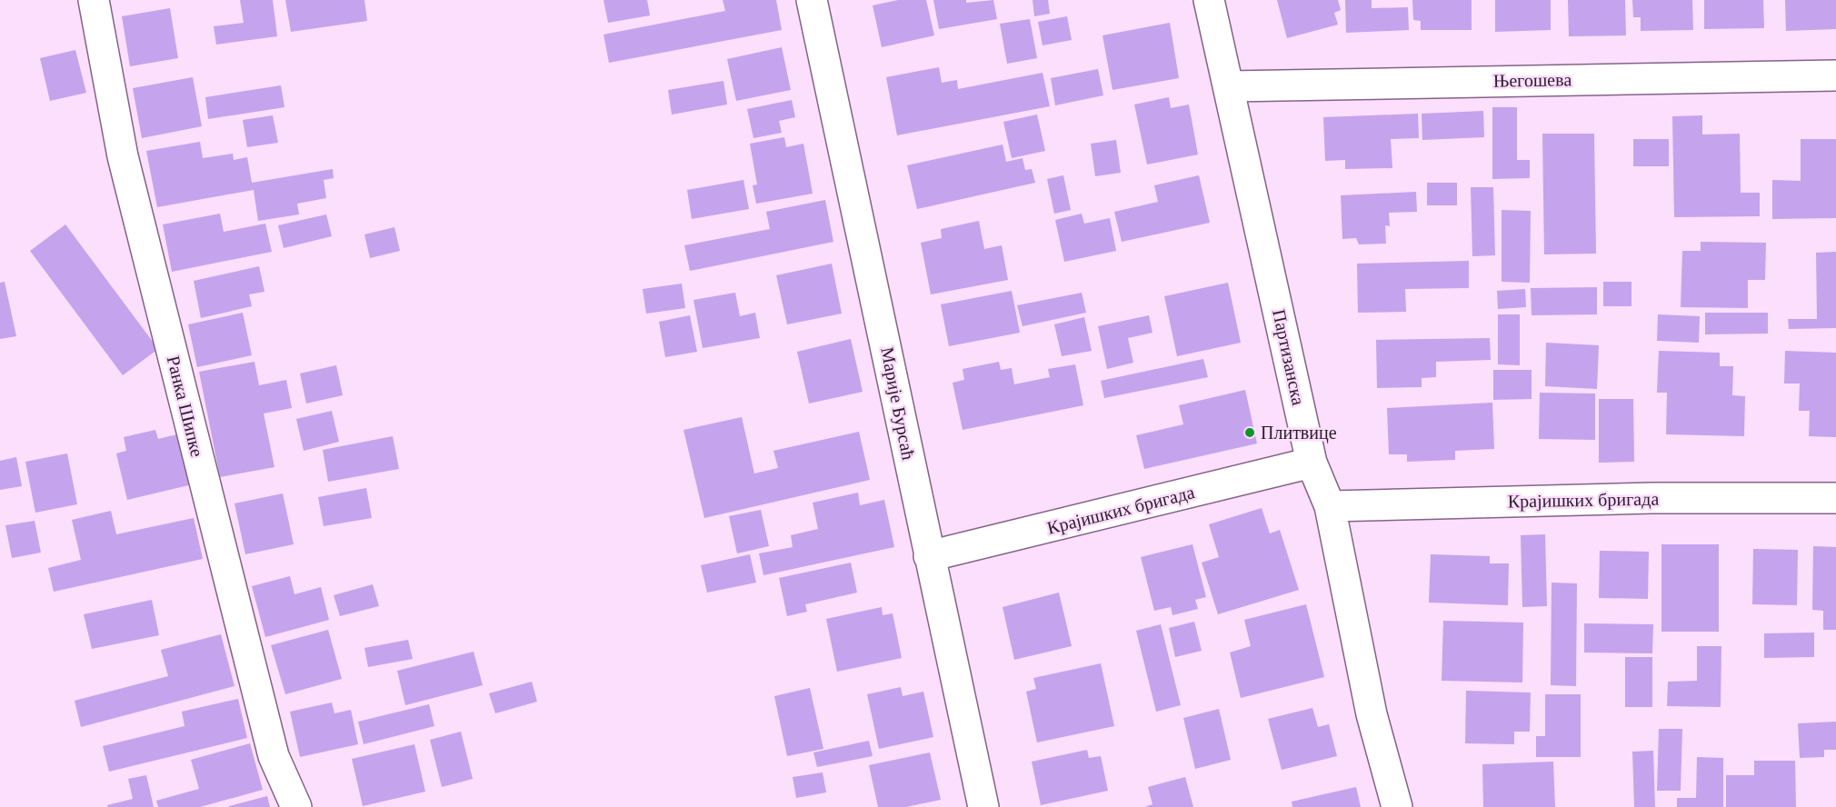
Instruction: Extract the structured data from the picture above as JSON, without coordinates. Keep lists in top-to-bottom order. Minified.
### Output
{"streets":{"street":["Његошева","Партизанска","Марије Бурсаћ","Ранка Шипке","Крајишких бригада"]},"crossings":[["Његошева","Партизанска"],["Партизанска","Крајишких бригада"],["Марије Бурсаћ","Крајишких бригада"]],"places":["Плитвице"]}
